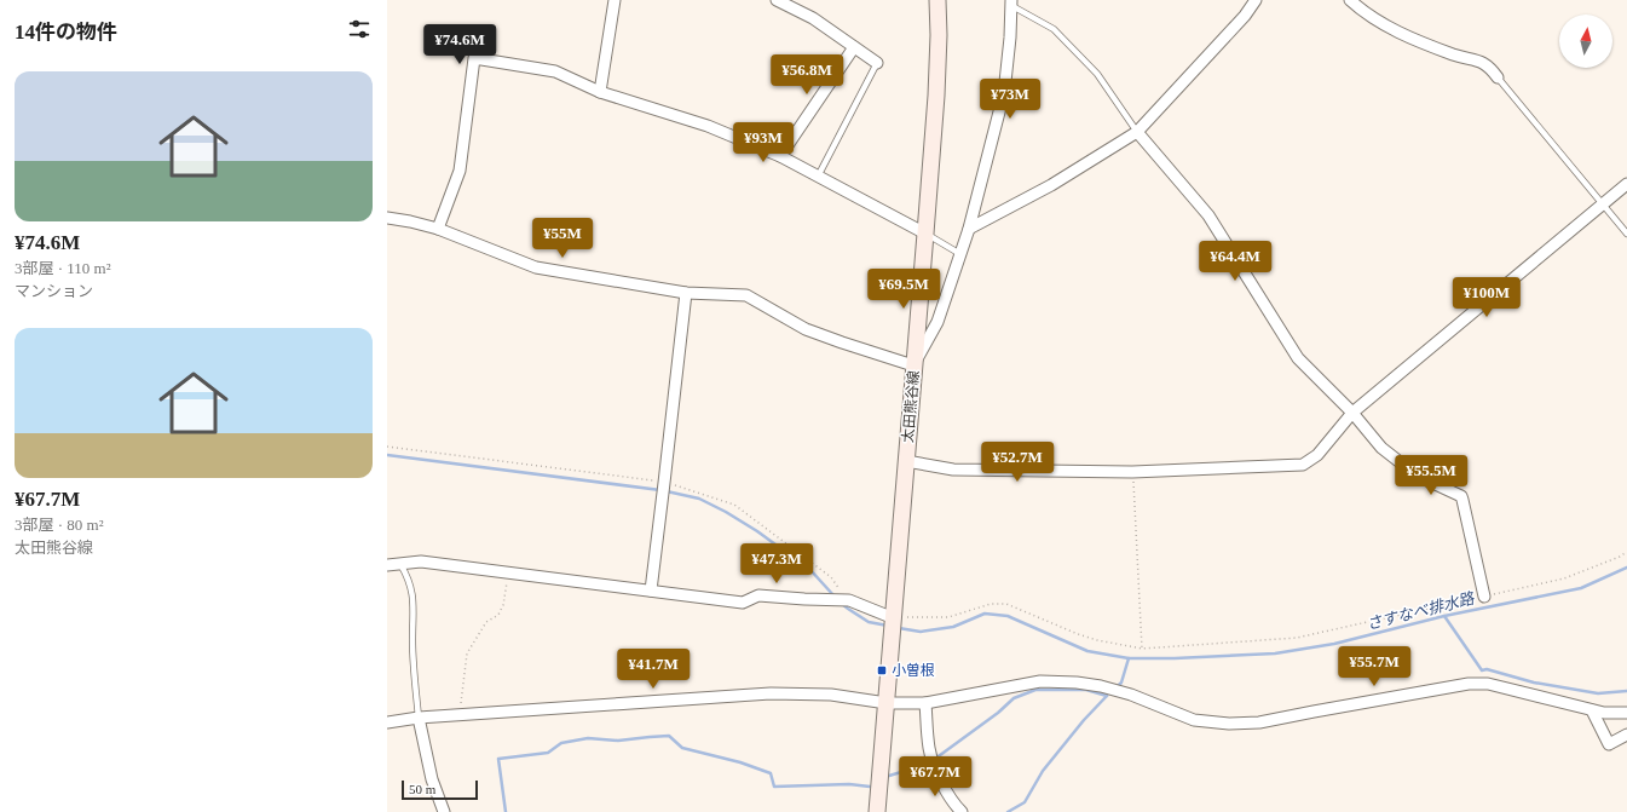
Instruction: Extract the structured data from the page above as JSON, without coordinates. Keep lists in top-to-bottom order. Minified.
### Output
{"streets":{"main road":["太田熊谷線"]},"water":["さすなべ排水路"],"places":{"transit":["小曽根"]},"scale_bar":"50 m","north":"top","page":{"heading":"14件の物件","price":["¥74.6M","¥56.8M","¥73M","¥93M","¥55M","¥64.4M","¥69.5M","¥100M","¥52.7M","¥55.5M","¥47.3M","¥55.7M","¥41.7M","¥67.7M"],"list":[{"name":"¥74.6M","note":"3部屋 · 110 m² · マンション"},{"name":"¥67.7M","note":"3部屋 · 80 m² · 太田熊谷線"}],"scale":"50 m"}}
